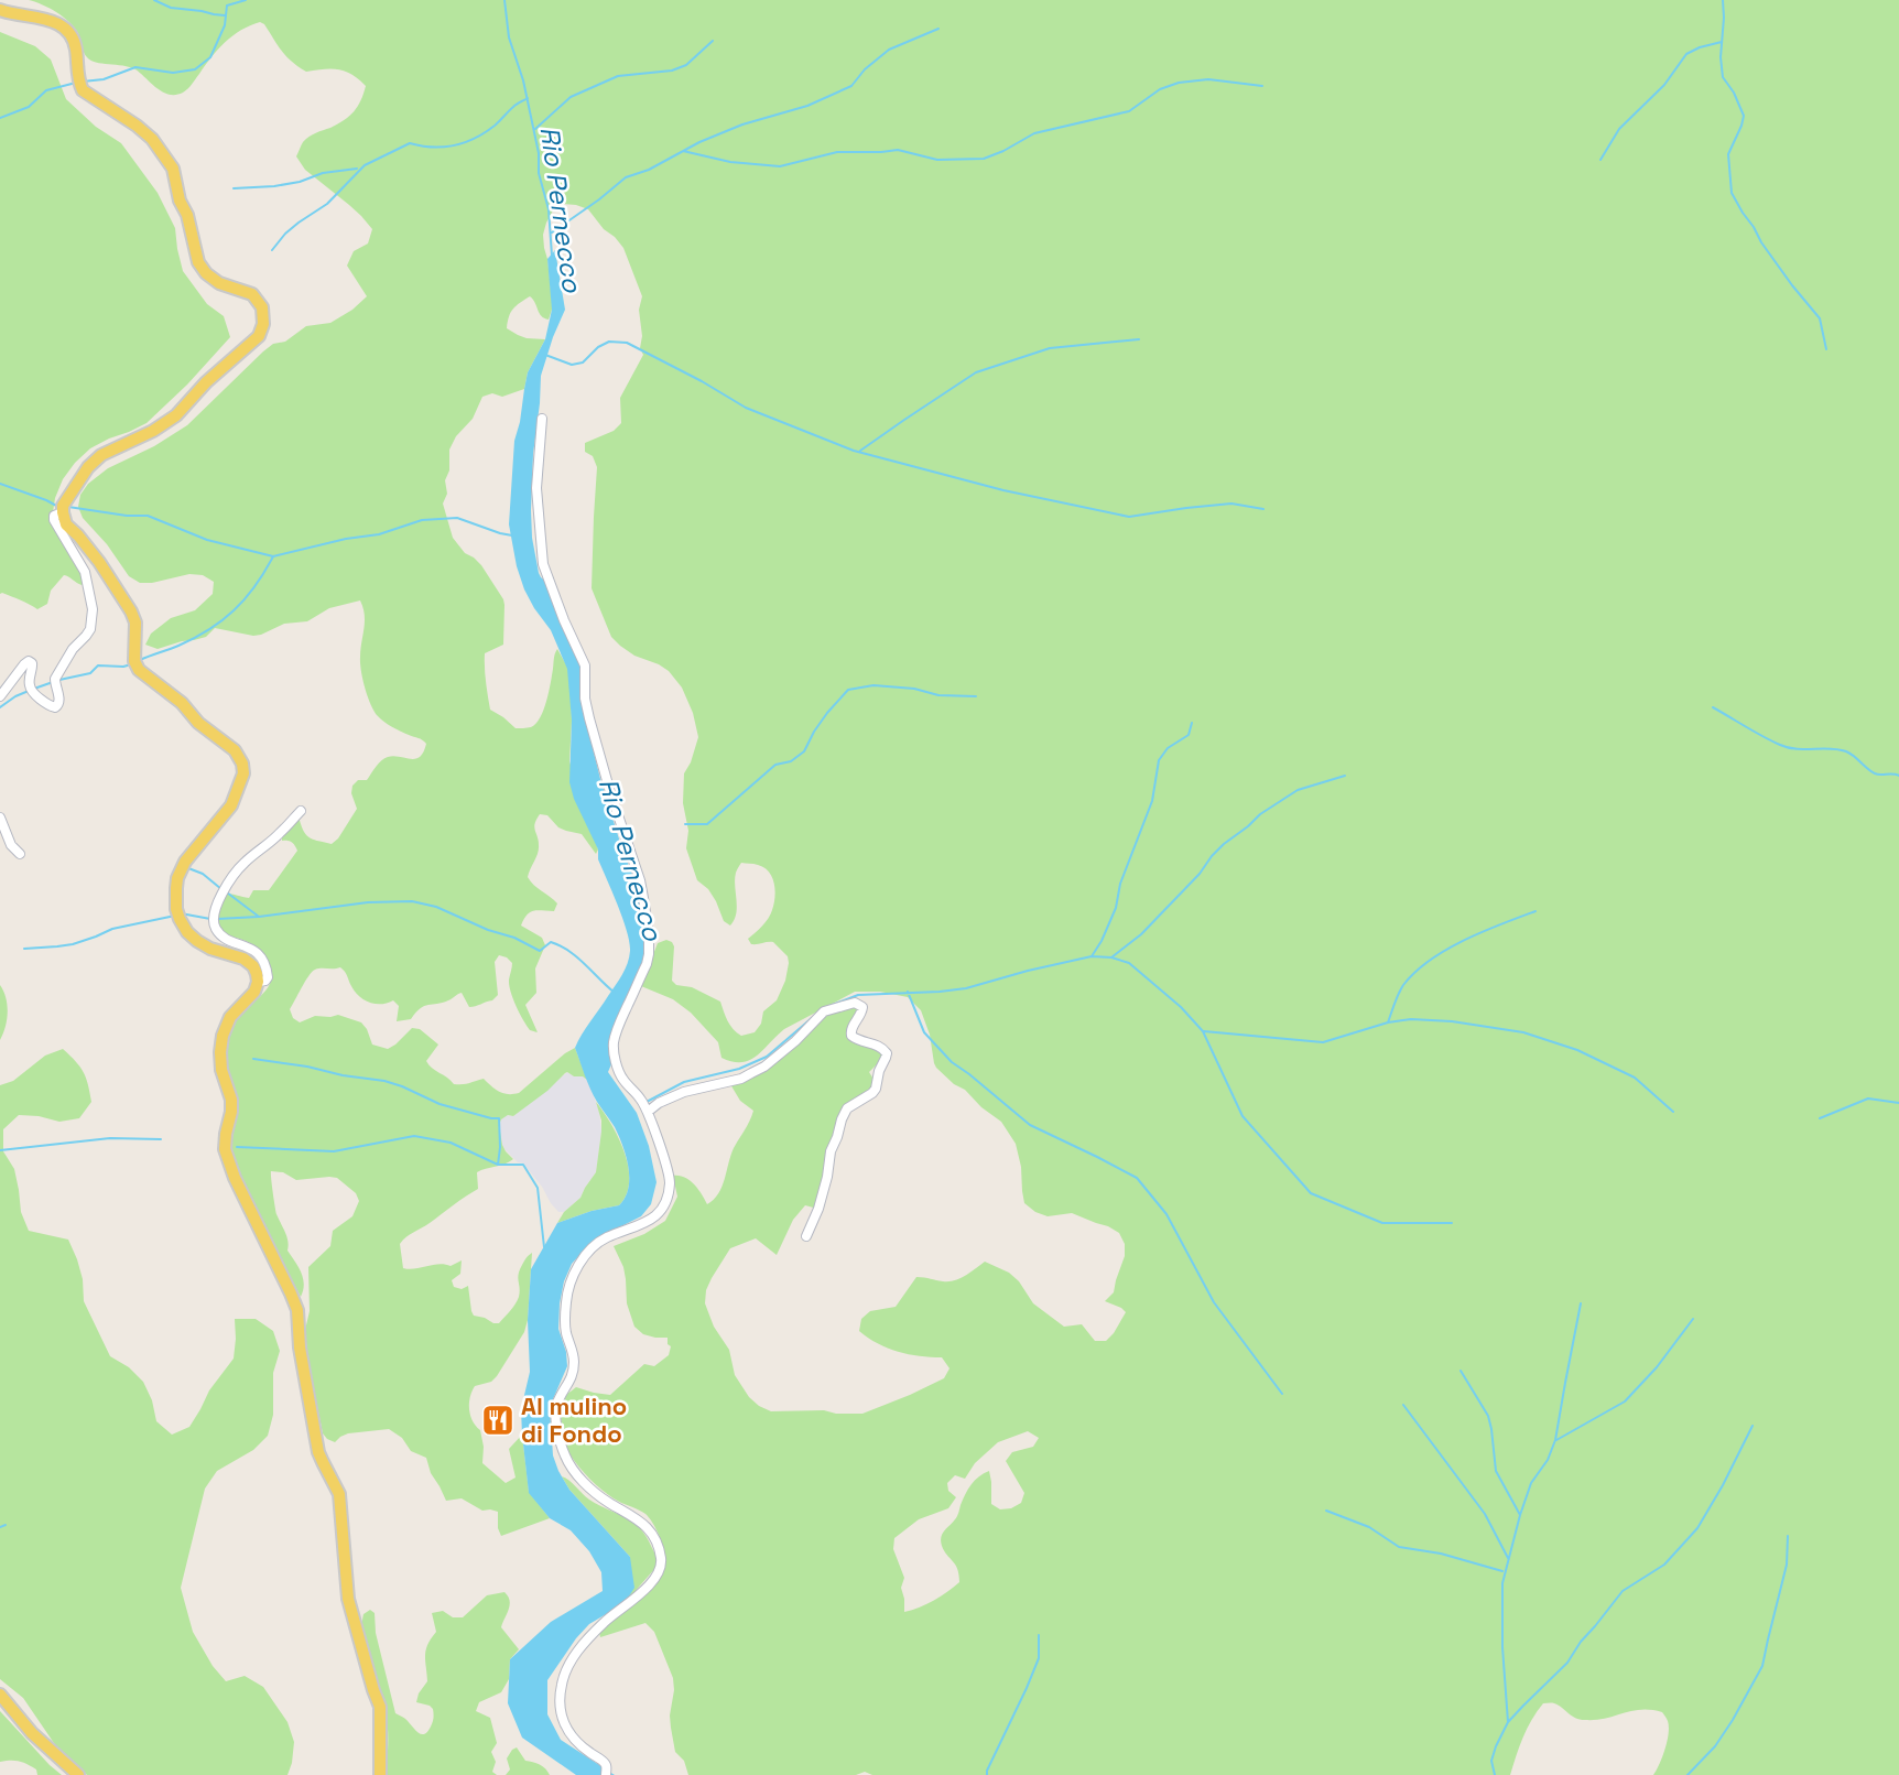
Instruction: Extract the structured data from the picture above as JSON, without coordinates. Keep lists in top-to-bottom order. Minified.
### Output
{"water":["Rio Pernecco"],"places":{"restaurant":["Al mulino di Fondo"]}}
